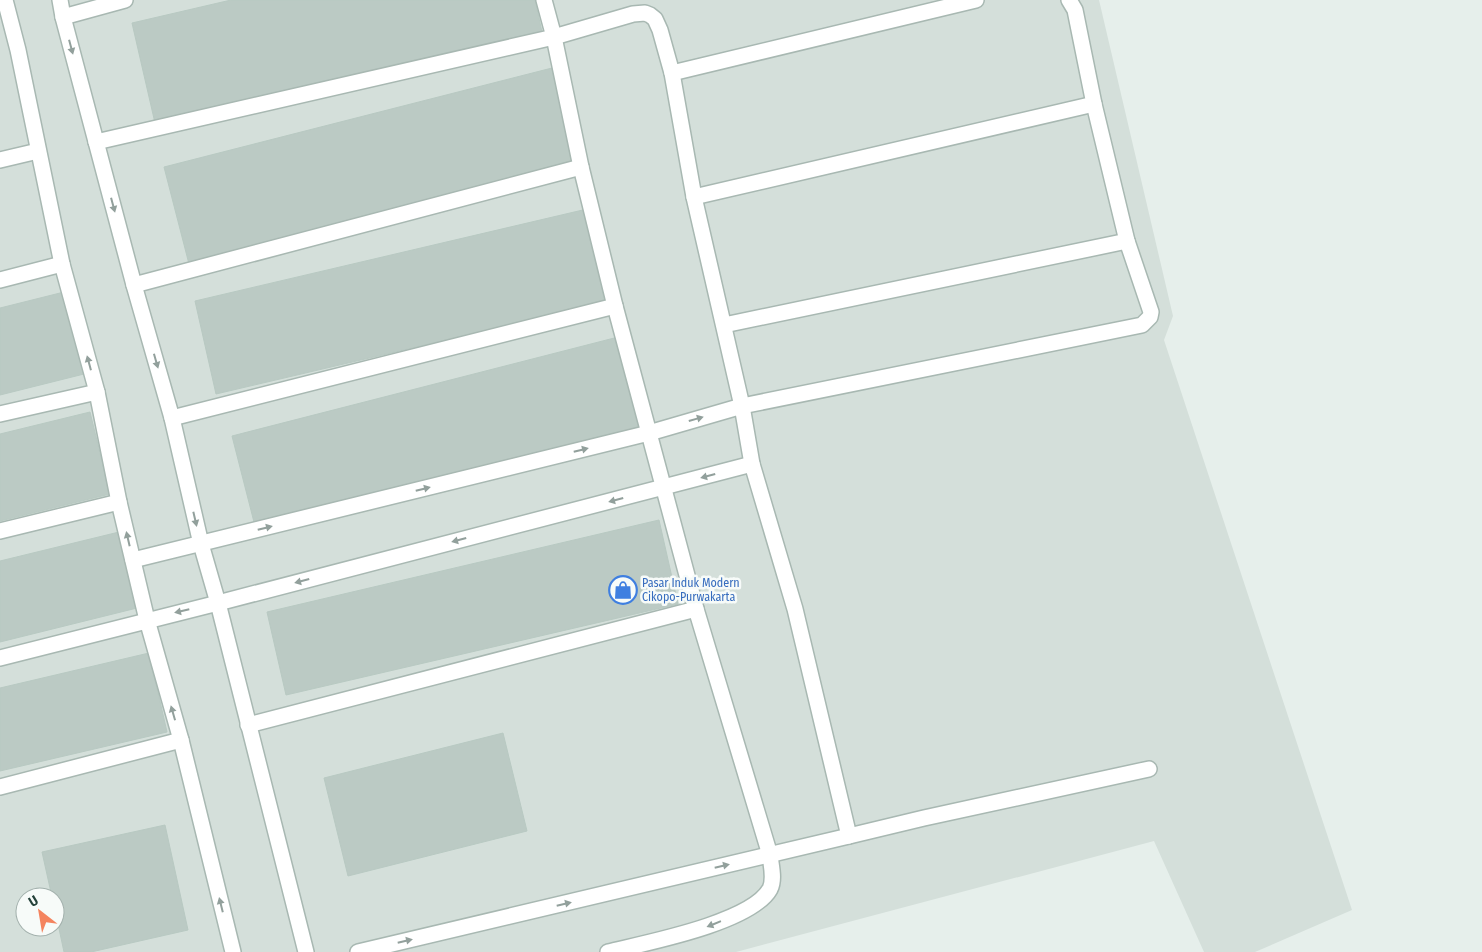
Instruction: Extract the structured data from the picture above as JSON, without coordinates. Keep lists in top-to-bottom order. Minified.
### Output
{"places":{"shop":["Pasar Induk Modern Cikopo-Purwakarta"]},"north":"top left"}
